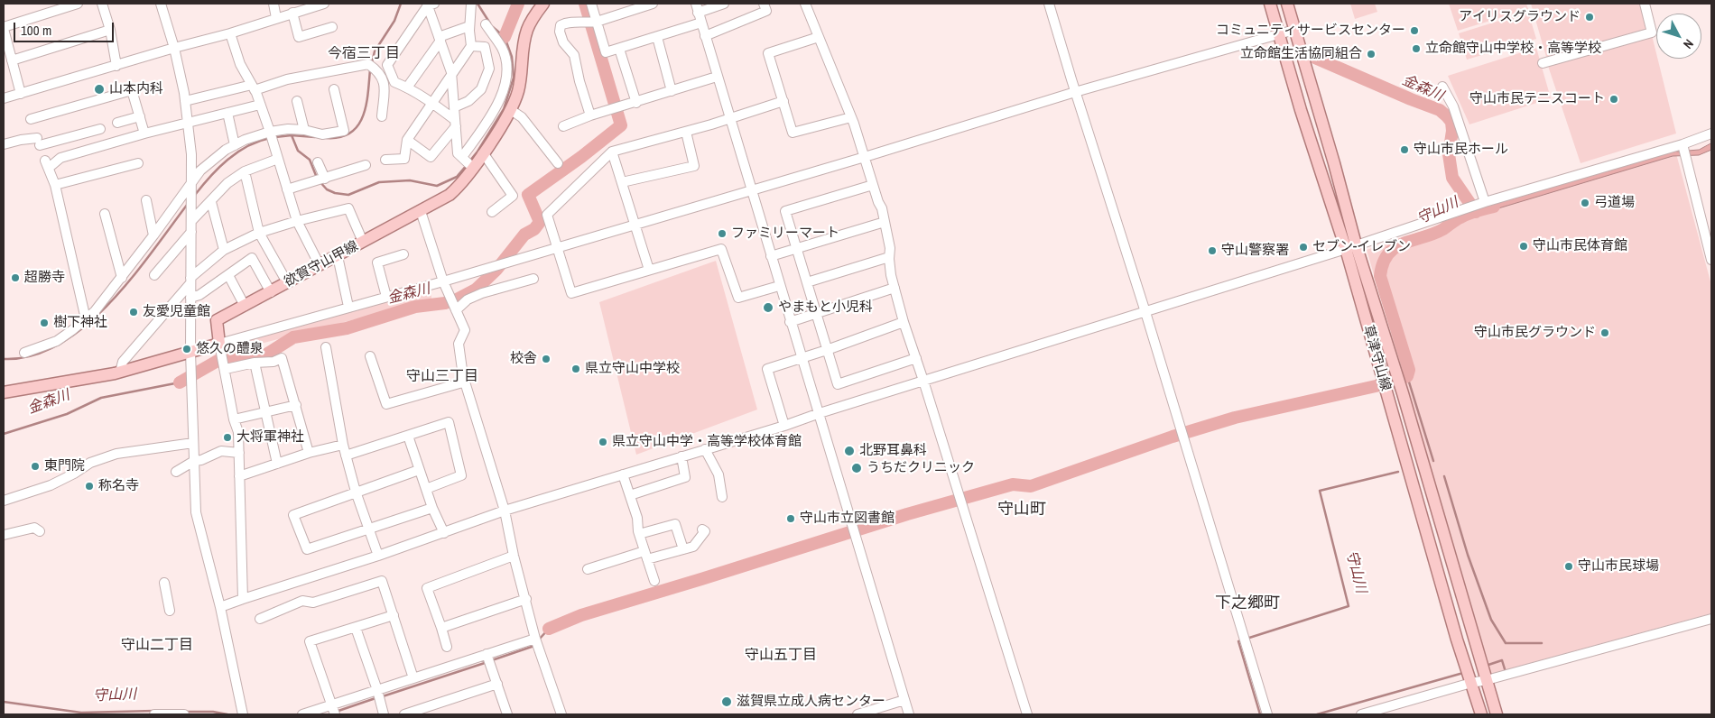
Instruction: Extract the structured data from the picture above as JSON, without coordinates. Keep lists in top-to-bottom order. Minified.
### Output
{"streets":{"main road":["欲賀守山甲線","草津守山線"]},"districts":["今宿三丁目","守山三丁目","守山町","下之郷町","守山二丁目","守山五丁目"],"water":["金森川","守山川"],"places":["アイリスグラウンド","コミュニティサービスセンター","立命館守山中学校・高等学校","立命館生活協同組合","山本内科","守山市民テニスコート","守山市民ホール","弓道場","ファミリーマート","守山市民体育館","セブン-イレブン","守山警察署","超勝寺","やまもと小児科","友愛児童館","樹下神社","守山市民グラウンド","悠久の醴泉","校舎","県立守山中学校","大将軍神社","県立守山中学・高等学校体育館","北野耳鼻科","東門院","うちだクリニック","称名寺","守山市立図書館","守山市民球場","滋賀県立成人病センター"],"scale_bar":"100 m","north":"bottom right"}
